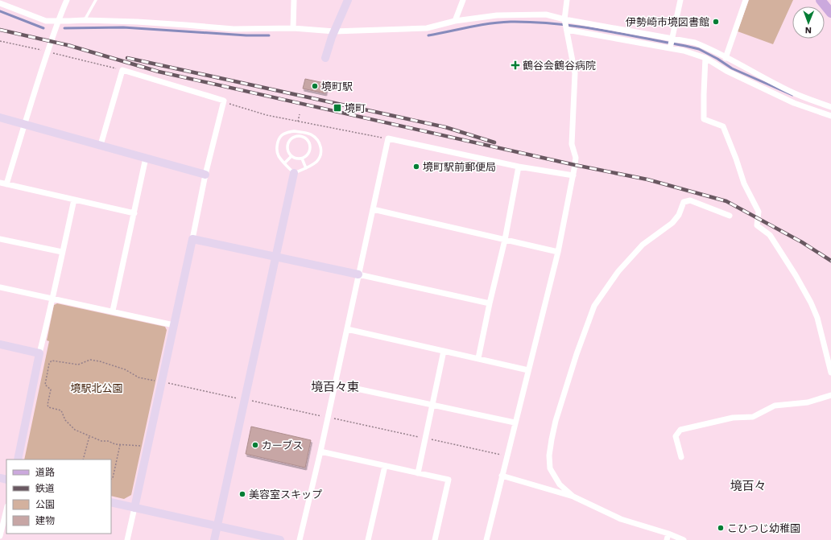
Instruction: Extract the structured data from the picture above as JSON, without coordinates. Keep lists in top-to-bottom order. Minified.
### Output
{"districts":["境百々東","境百々"],"parks":["境駅北公園"],"places":{"other":["伊勢崎市境図書館","境町駅","境町駅前郵便局","カーブス","美容室スキップ","こひつじ幼稚園"],"health":["鶴谷会鶴谷病院"],"transit":["境町"]},"legend":["道路","鉄道","公園","建物"],"north":"bottom"}
